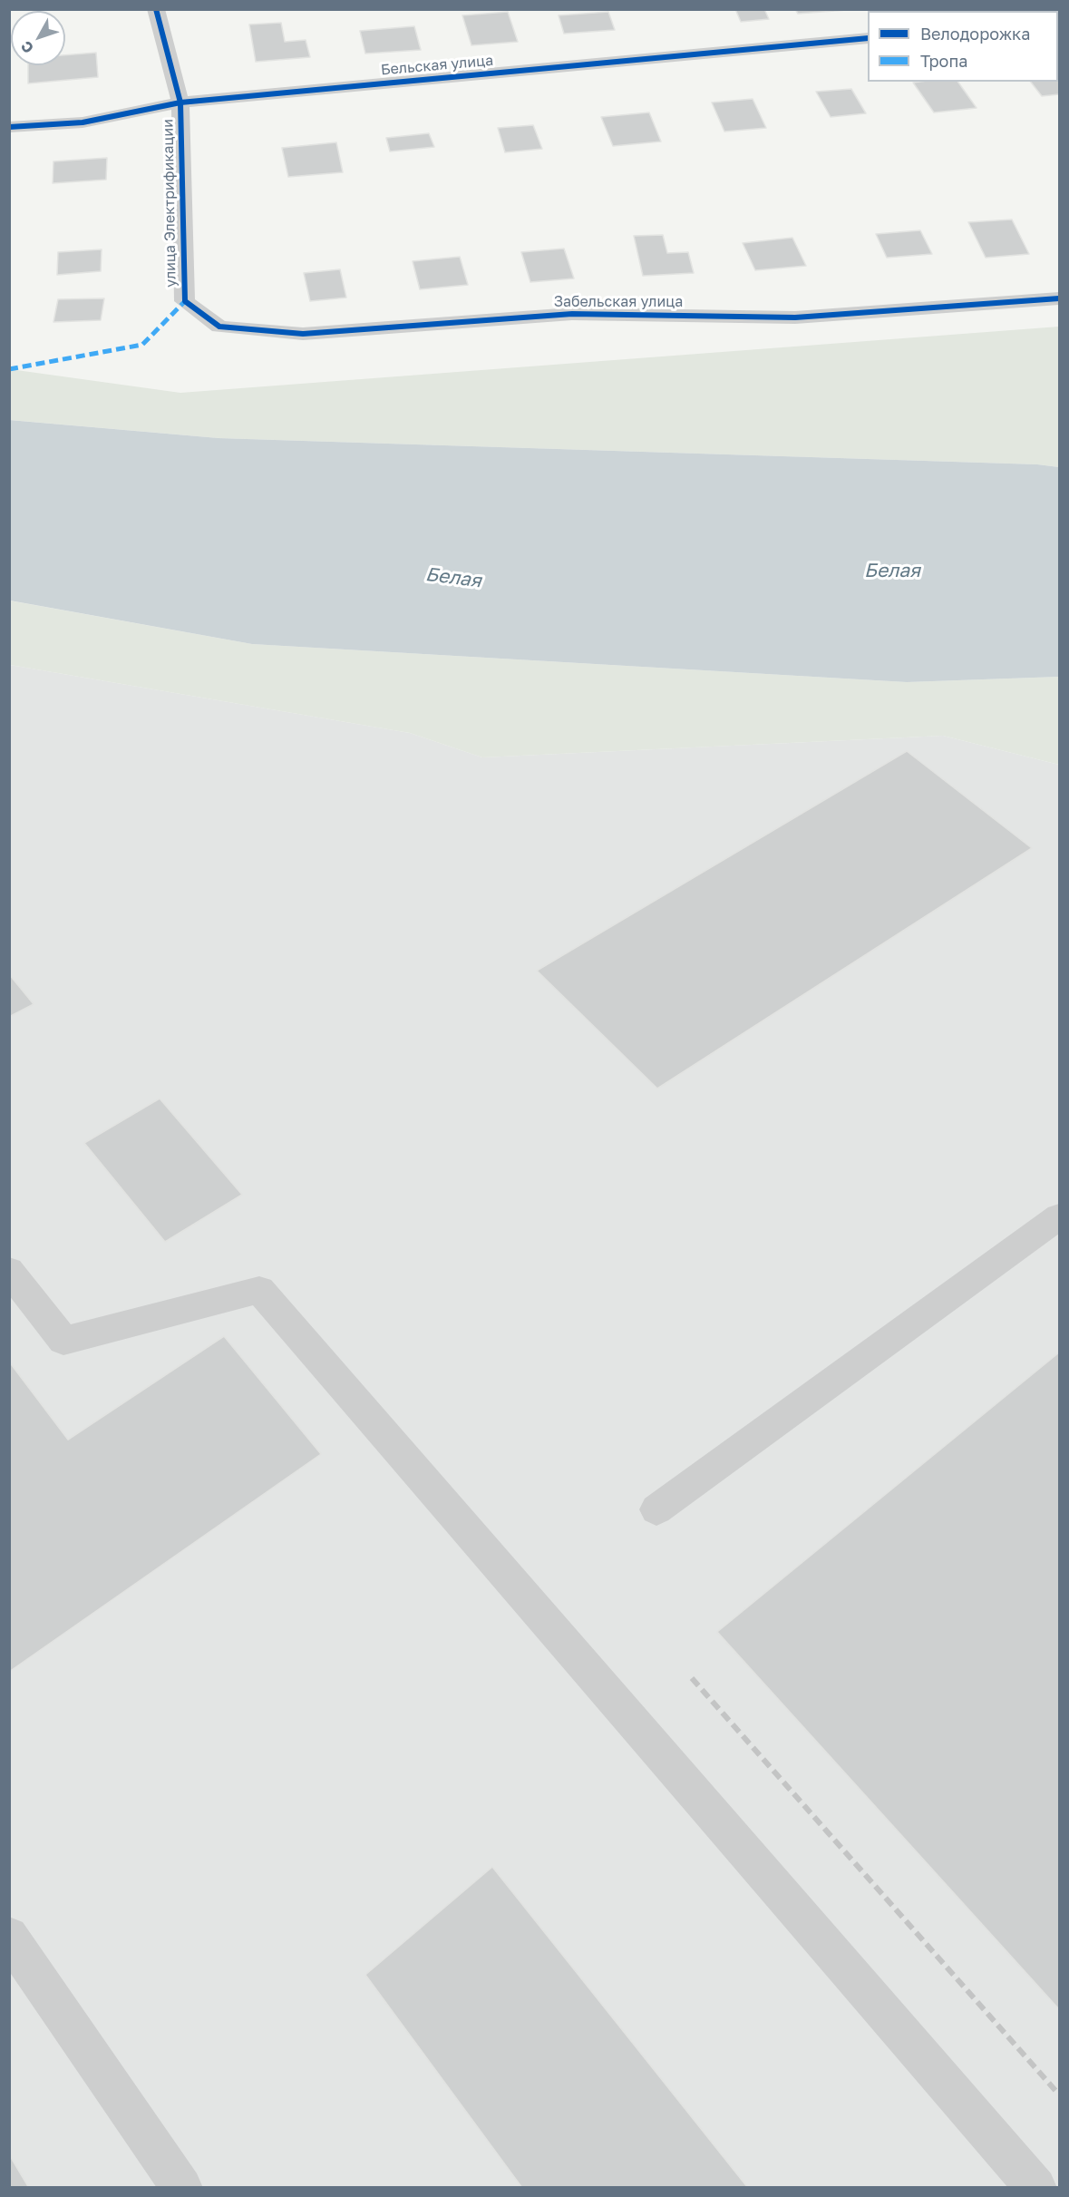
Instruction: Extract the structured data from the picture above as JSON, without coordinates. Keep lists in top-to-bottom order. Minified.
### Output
{"streets":{"street":["Бельская улица","улица Электрификации","Забельская улица"]},"crossings":[["Бельская улица","улица Электрификации"],["улица Электрификации","Забельская улица"]],"water":["Белая"],"legend":["Велодорожка","Тропа"],"north":"bottom left"}
